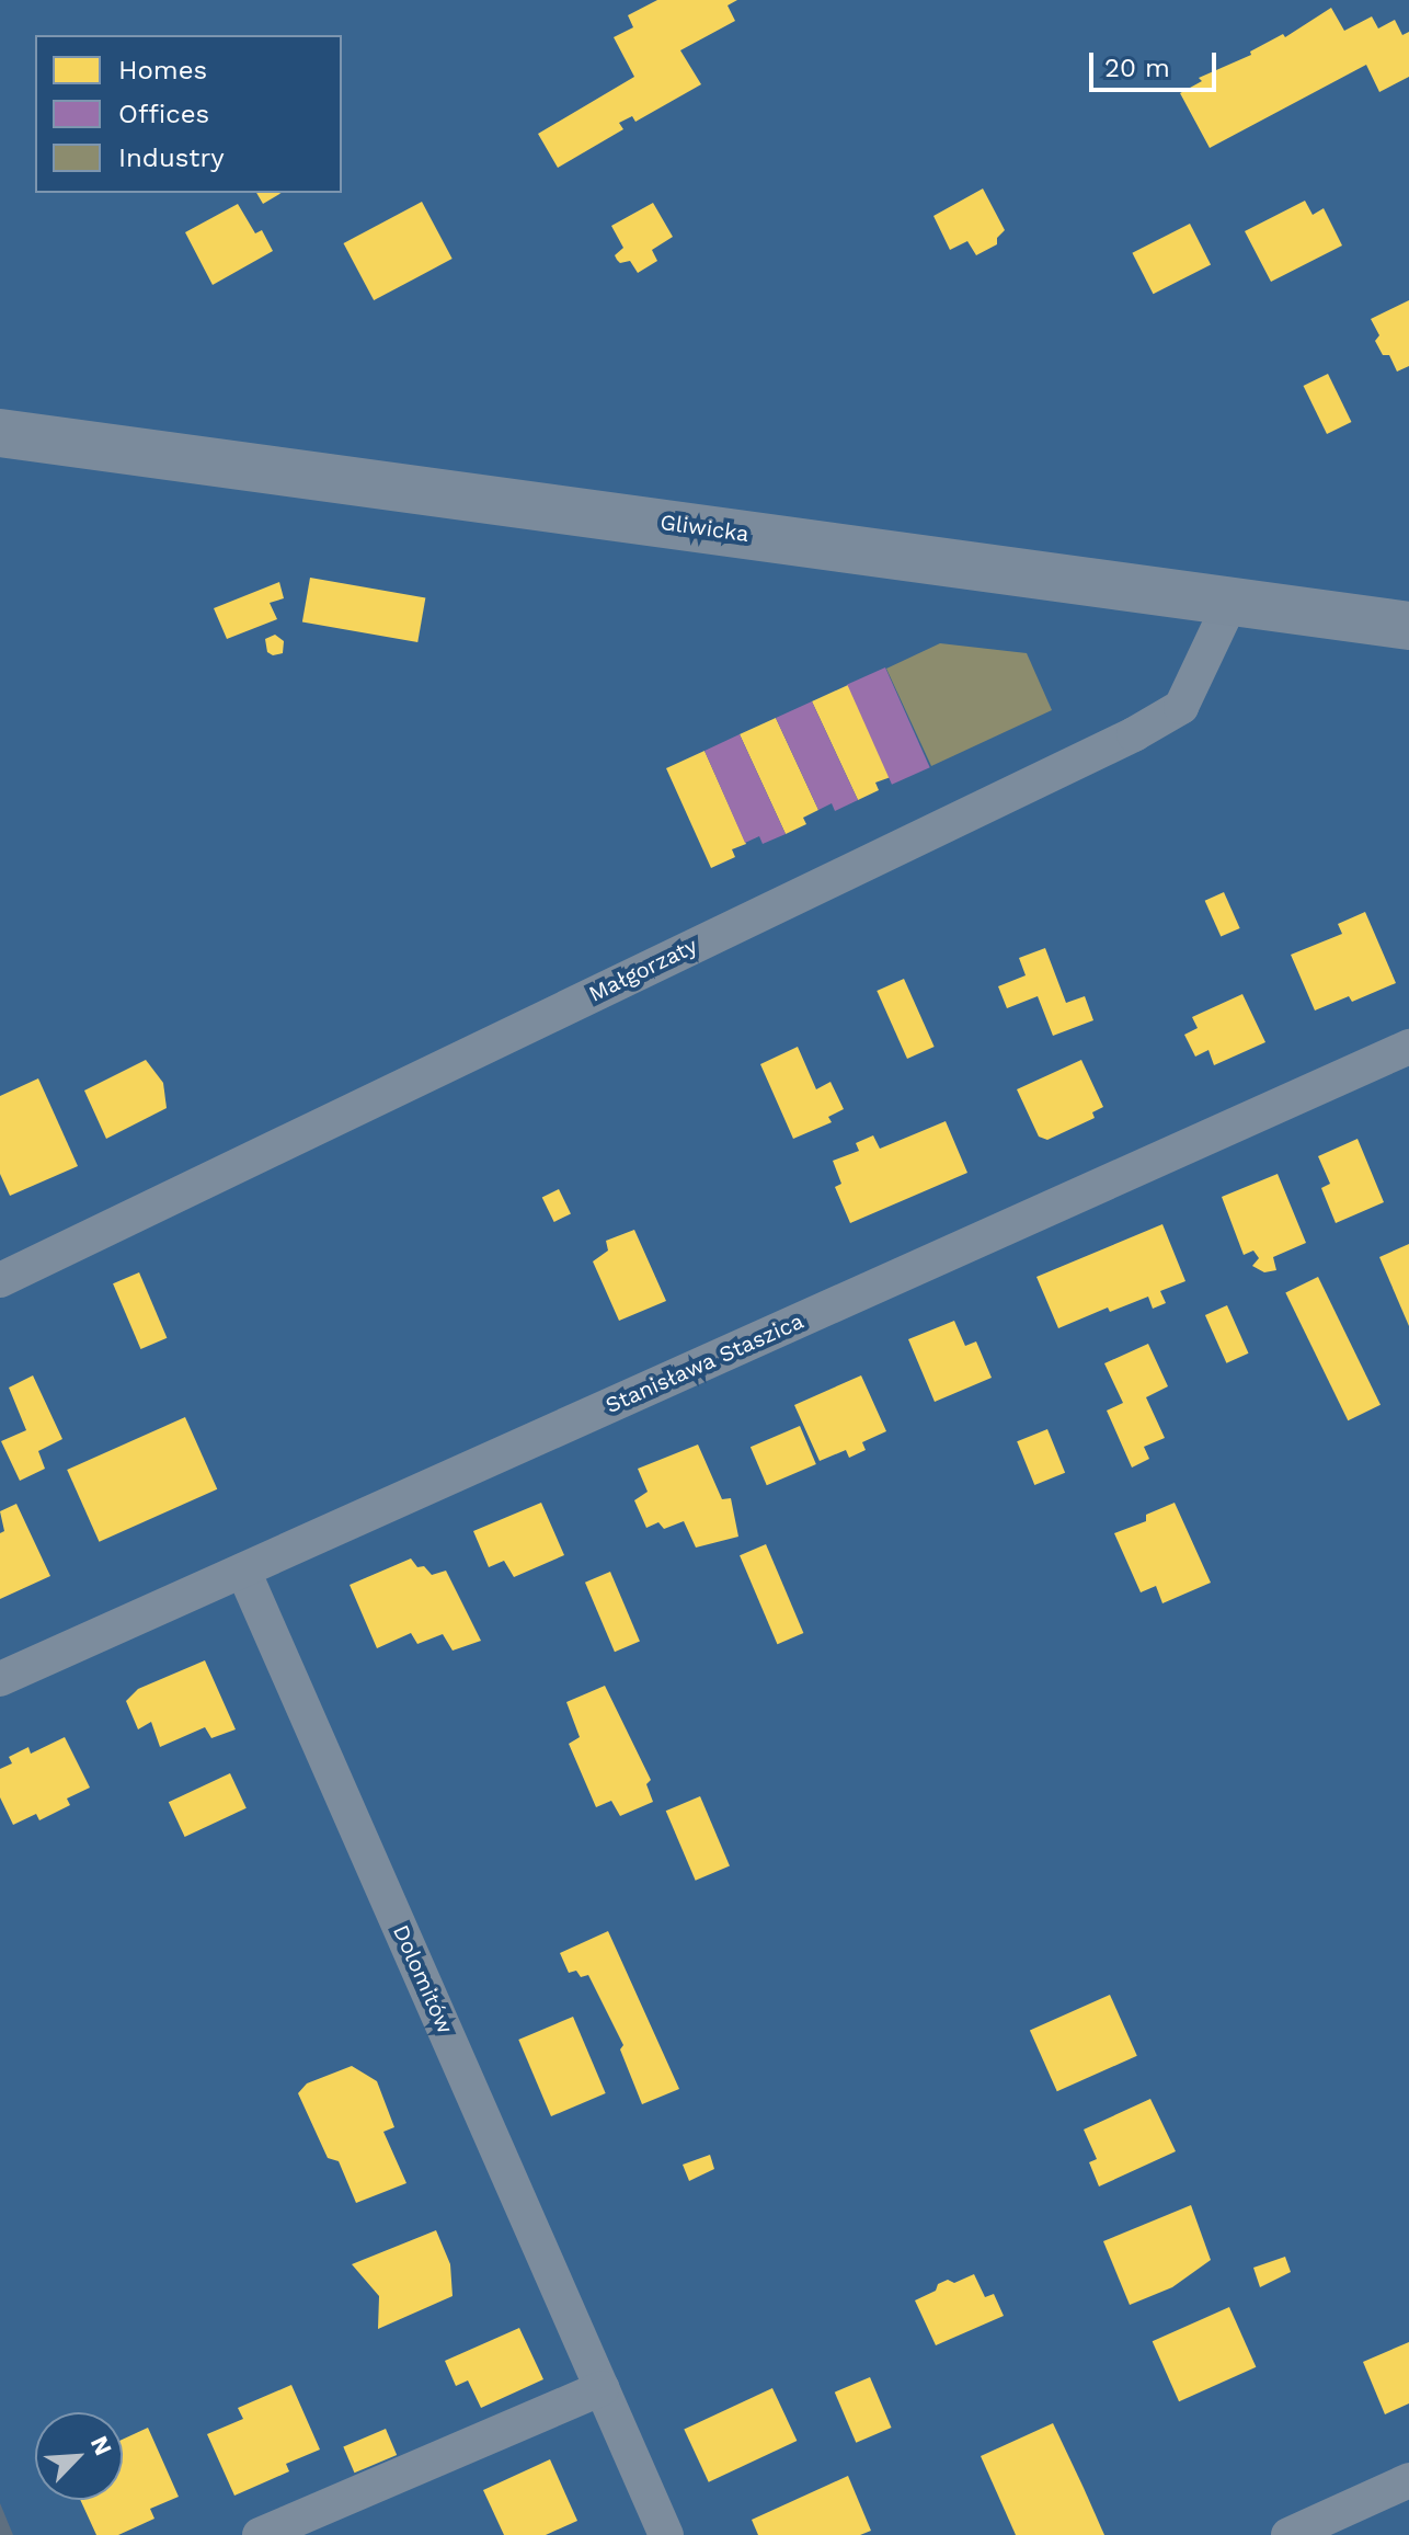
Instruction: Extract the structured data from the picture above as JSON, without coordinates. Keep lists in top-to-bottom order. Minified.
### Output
{"streets":{"main road":["Gliwicka"],"street":["Małgorzaty","Stanisława Staszica","Dolomitów"]},"crossings":[["Gliwicka","Małgorzaty"],["Stanisława Staszica","Dolomitów"]],"legend":["Homes","Offices","Industry"],"scale_bar":"20 m","north":"top right"}
